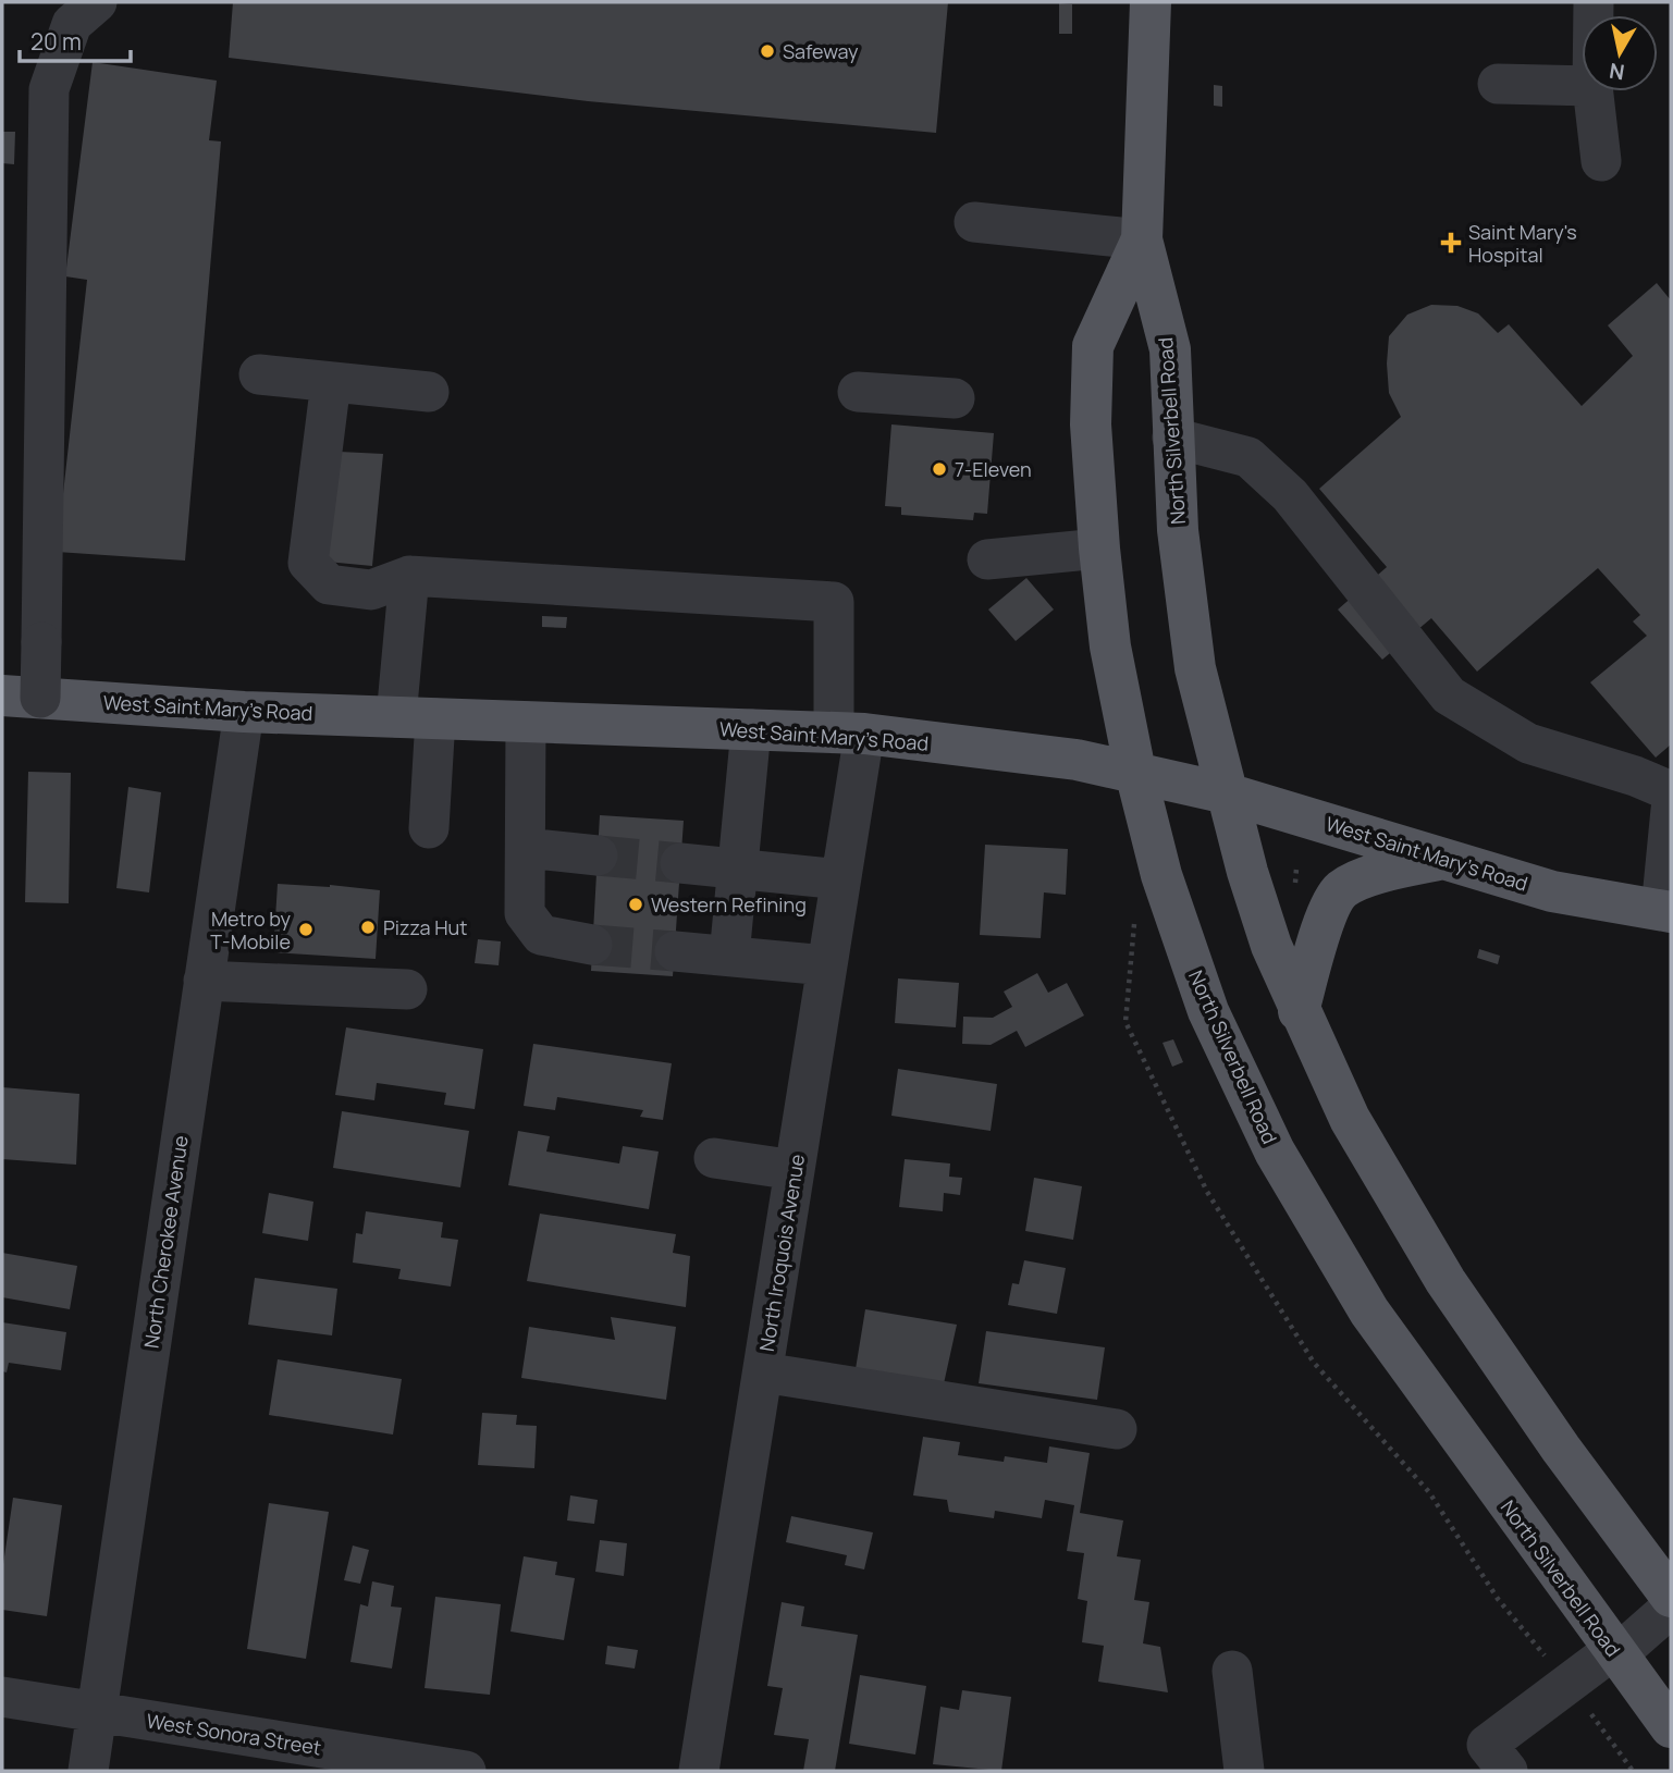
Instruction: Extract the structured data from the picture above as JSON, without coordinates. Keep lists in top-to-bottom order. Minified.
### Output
{"streets":{"main road":["North Silverbell Road","West Saint Mary's Road"],"street":["North Cherokee Avenue","North Iroquois Avenue","West Sonora Street"]},"crossings":[["North Silverbell Road","West Saint Mary's Road"],["West Saint Mary's Road","North Cherokee Avenue"],["West Saint Mary's Road","North Iroquois Avenue"],["North Cherokee Avenue","West Sonora Street"]],"places":{"other":["Safeway","7-Eleven","Western Refining","Pizza Hut","Metro by T-Mobile"],"health":["Saint Mary's Hospital"]},"scale_bar":"20 m","north":"bottom"}
